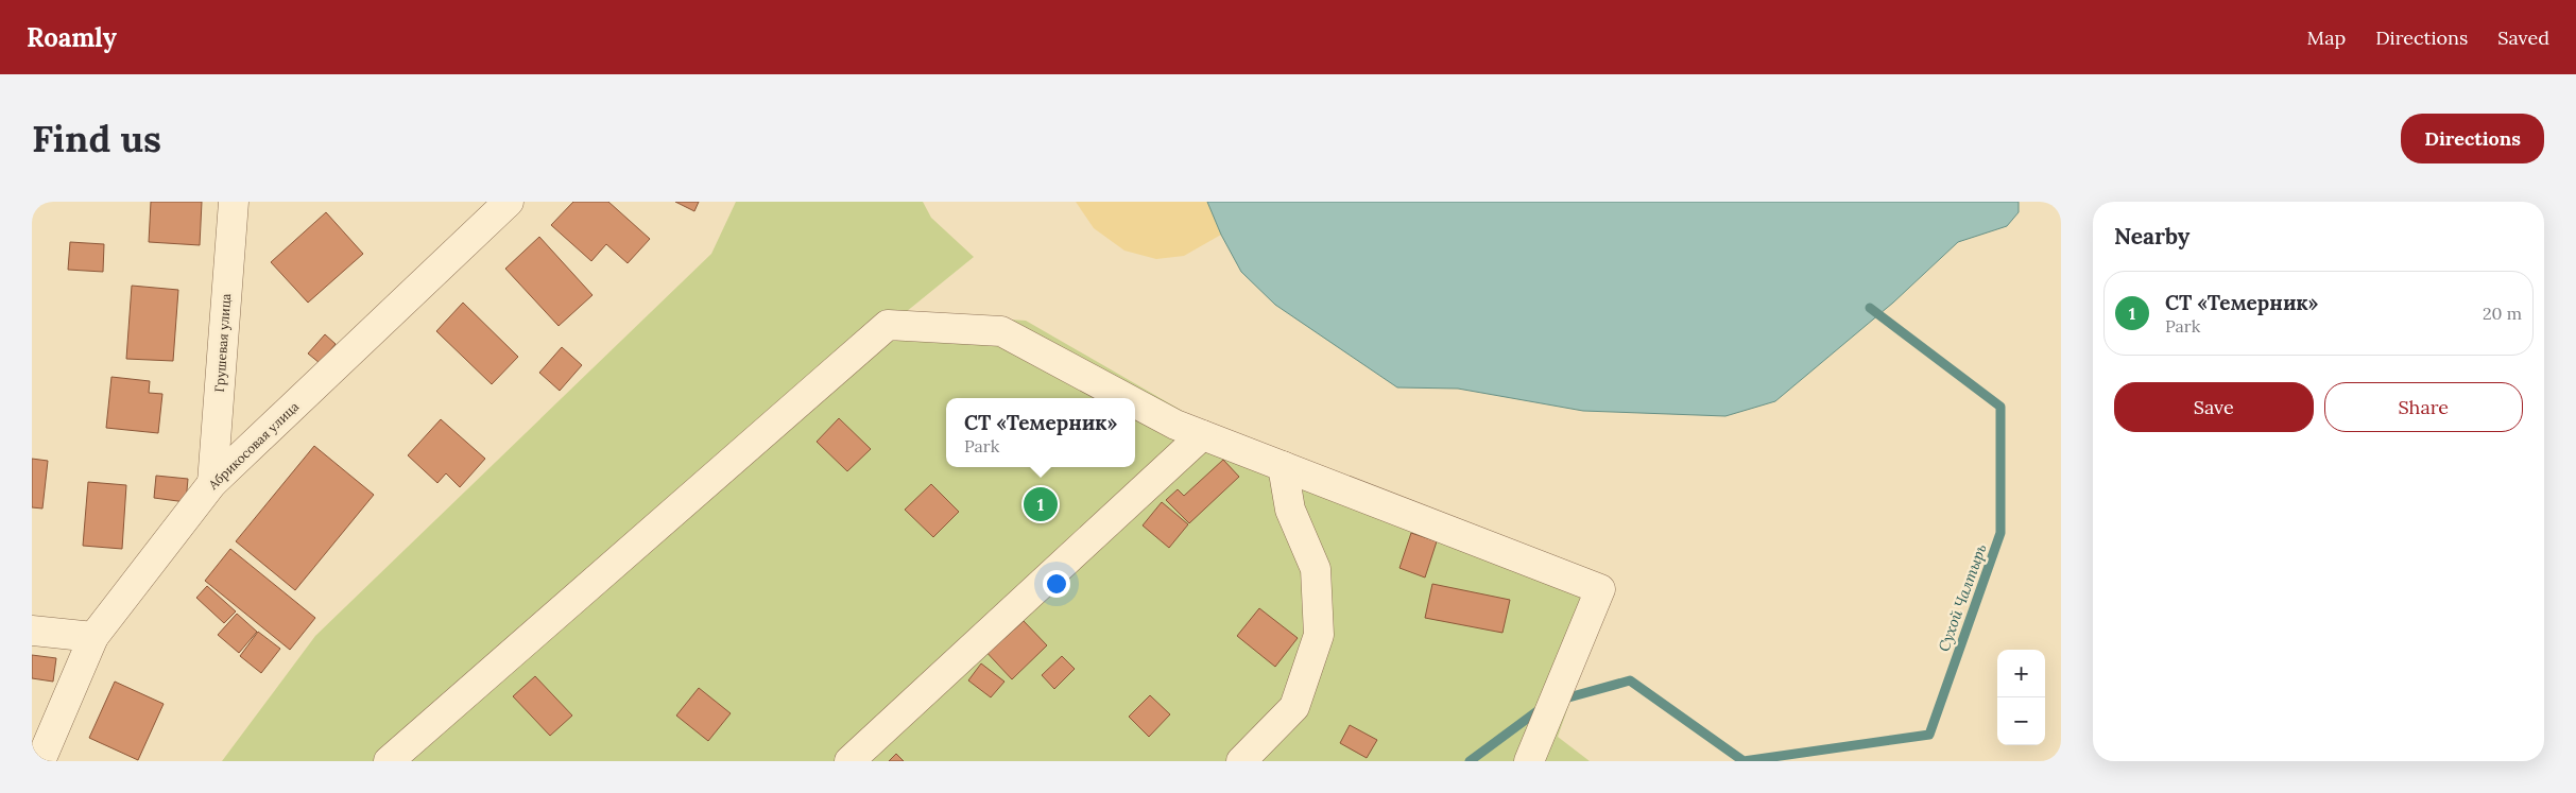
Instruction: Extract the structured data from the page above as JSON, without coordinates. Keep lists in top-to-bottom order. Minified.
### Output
{"streets":{"street":["Грушевая улица","Абрикосовая улица"]},"crossings":[["Грушевая улица","Абрикосовая улица"]],"water":["Сухой Чалтырь"],"page":{"header":"Roamly","nav":["Map","Directions","Saved"],"buttons":["Directions",["Save","Share"]],"title":"Find us","heading":"Nearby","list":[{"mark":"1","name":"СТ «Темерник»","note":"Park","value":"20 m"}],"popup":["СТ «Темерник»","Park"],"pins":"1","map_buttons":["+","−"]}}
